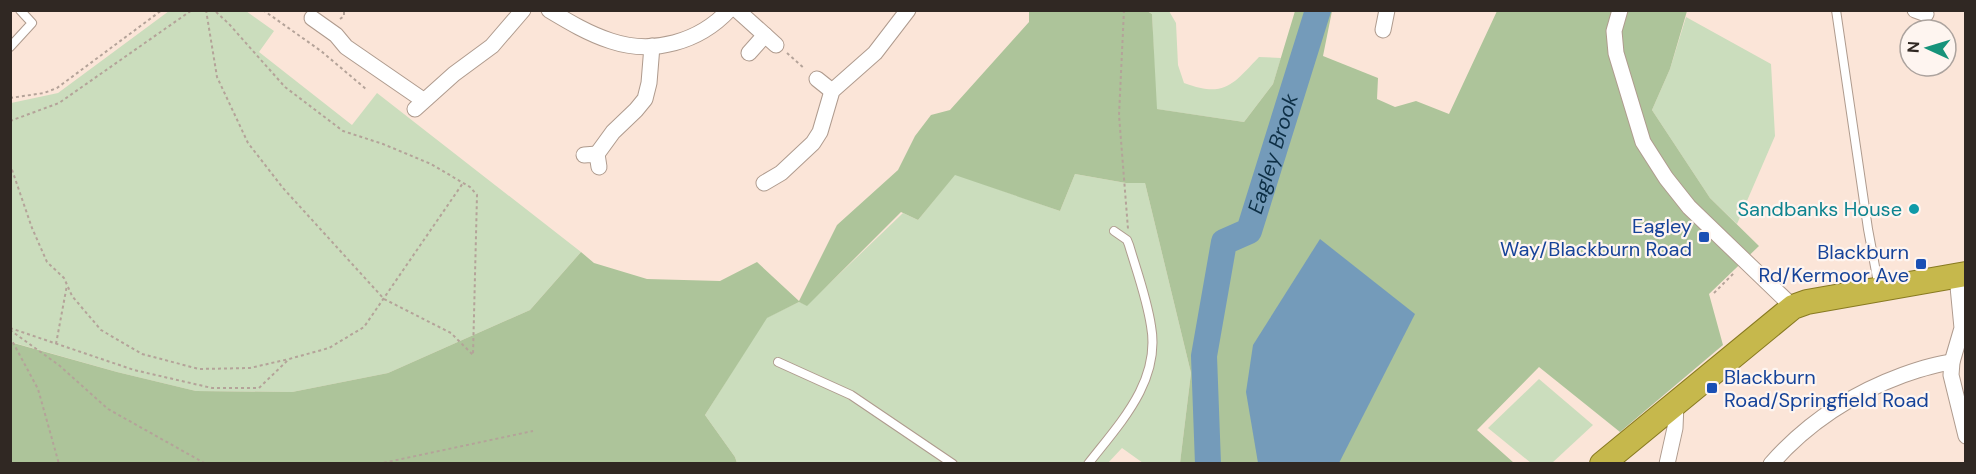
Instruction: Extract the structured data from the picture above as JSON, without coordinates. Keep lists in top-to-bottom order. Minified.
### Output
{"water":["Eagley Brook"],"places":{"other":["Sandbanks House"],"transit":["Eagley Way/Blackburn Road","Blackburn Rd/Kermoor Ave","Blackburn Road/Springfield Road"]},"north":"left"}
